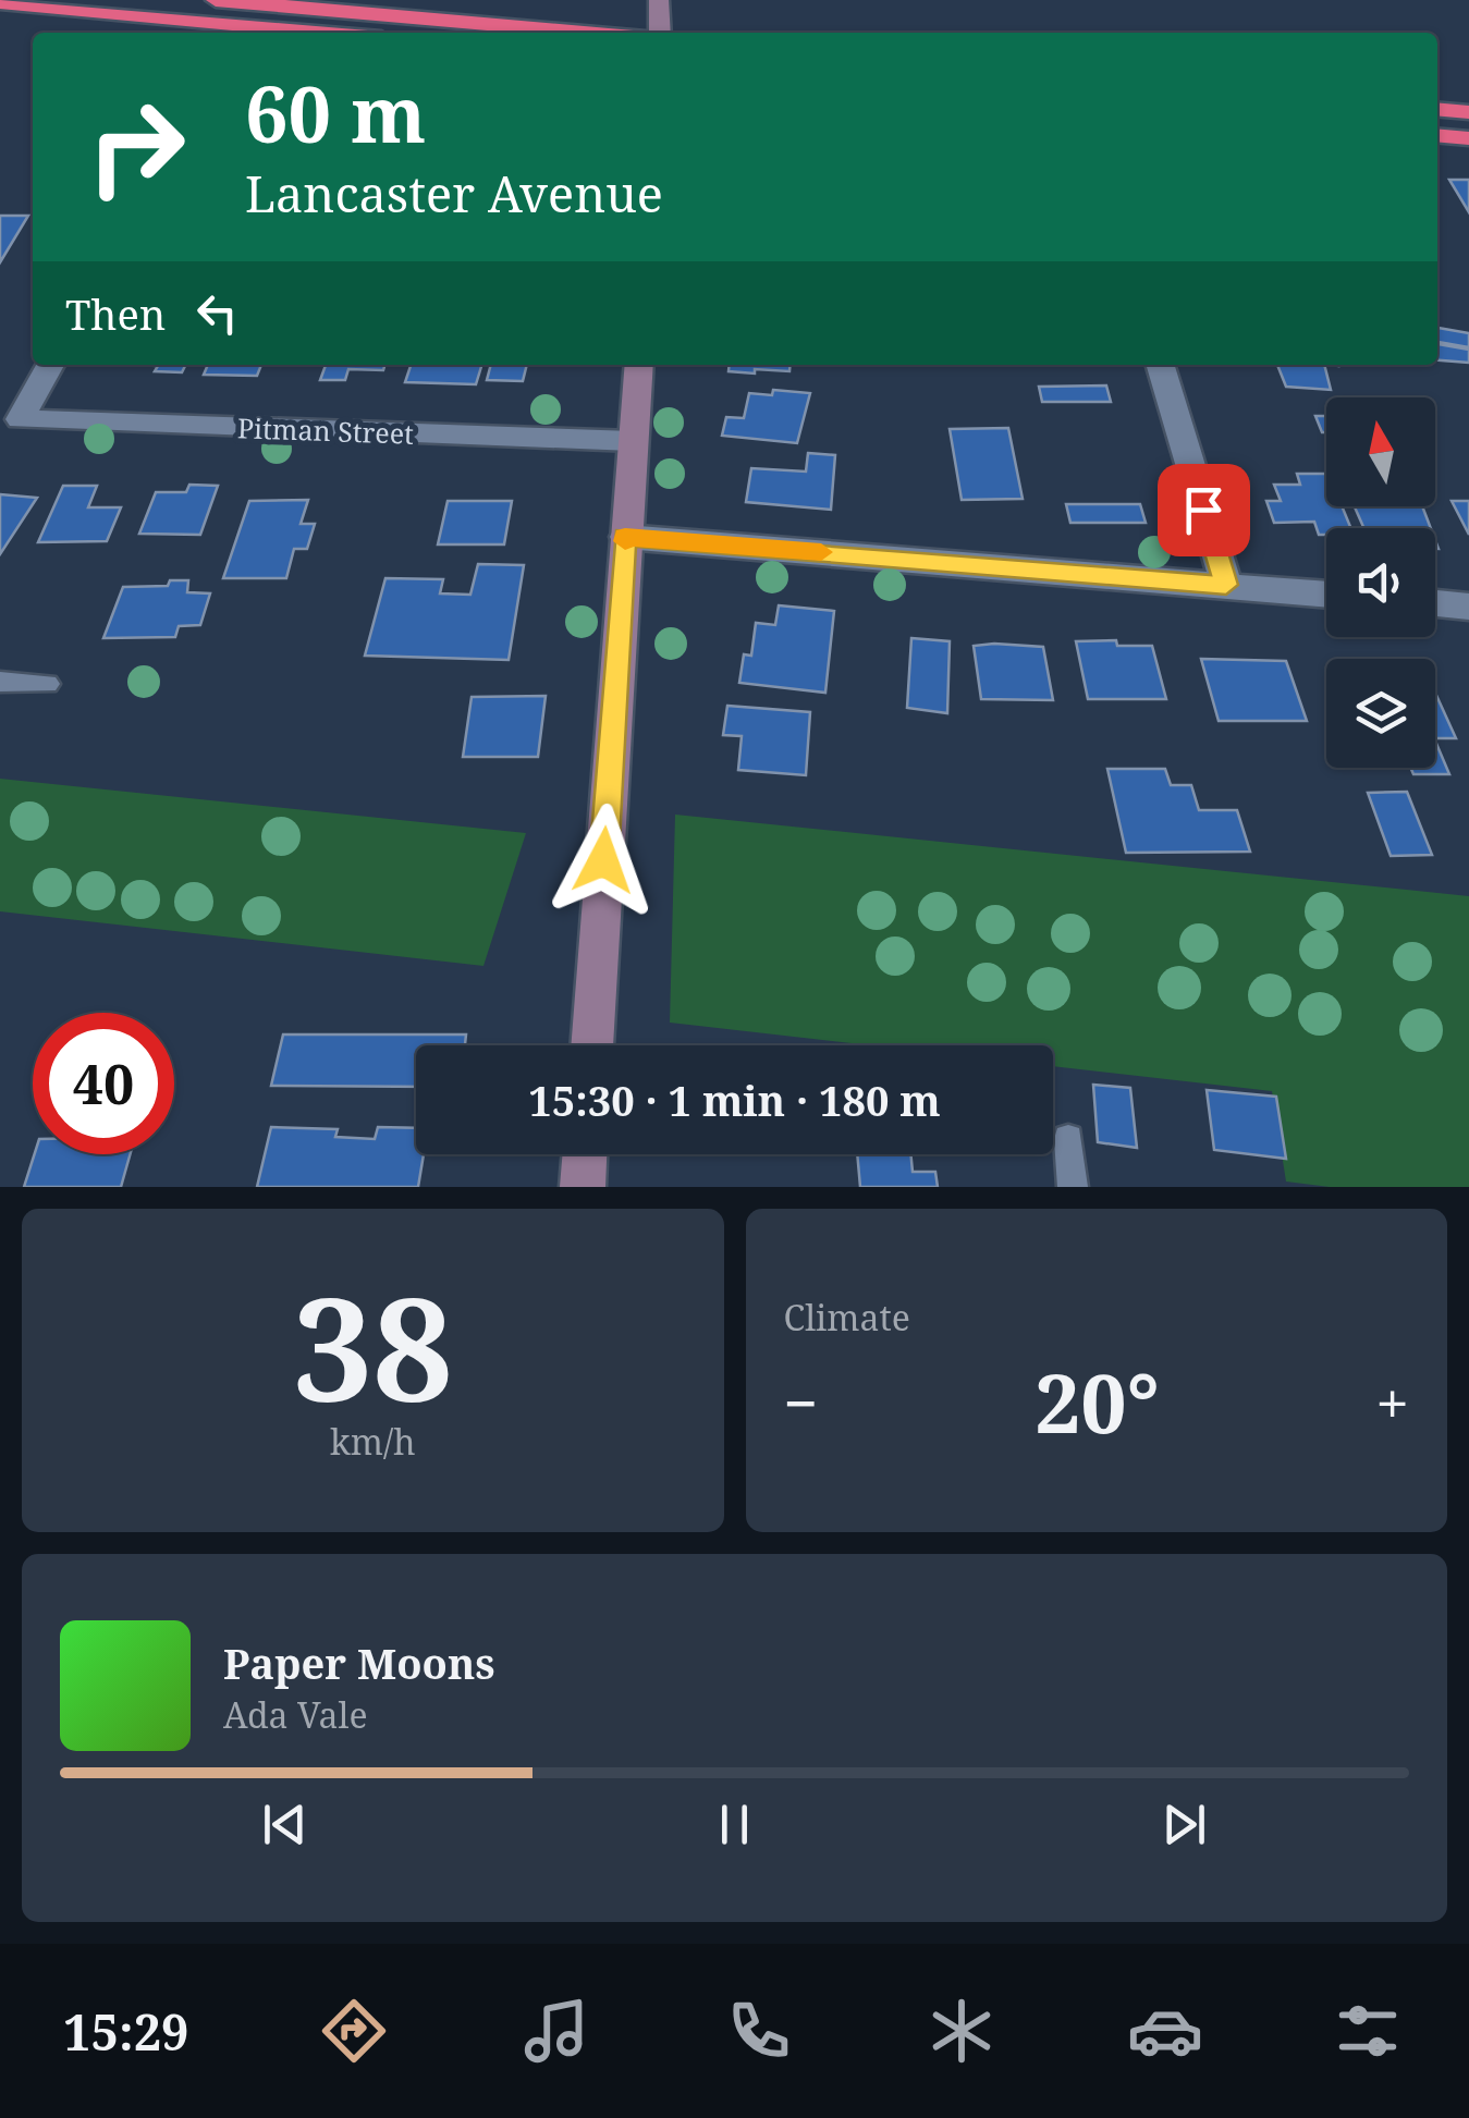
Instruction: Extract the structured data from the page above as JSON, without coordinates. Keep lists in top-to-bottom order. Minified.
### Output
{"streets":{"street":["Pitman Street"]},"north":"top","page":{"turn":["60 m","Lancaster Avenue"],"then":"Then","limit":"40","trip":"15:30 · 1 min · 180 m","tile":[["38","km/h"],"Climate"],"heat":["−","20°","+"],"song":["Paper Moons","Ada Vale"],"tabs":"15:29"}}
